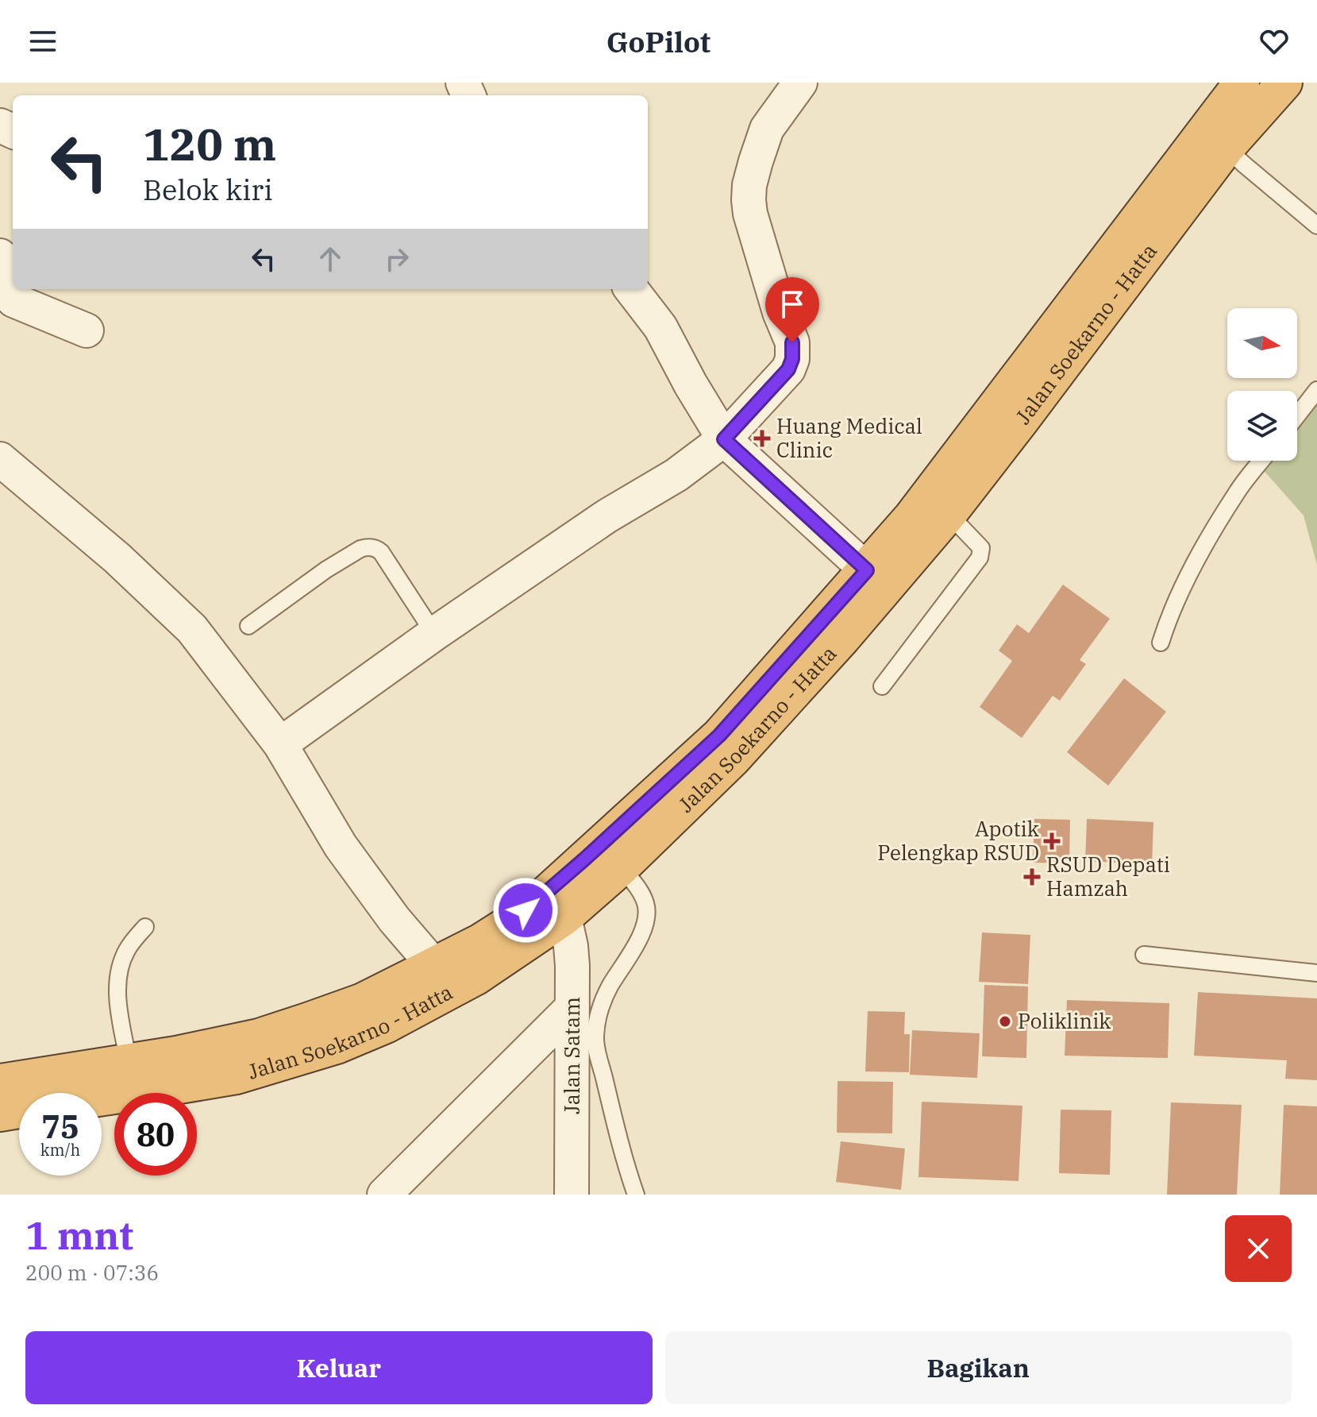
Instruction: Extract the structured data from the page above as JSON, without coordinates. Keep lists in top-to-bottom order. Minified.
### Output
{"streets":{"highway":["Jalan Soekarno - Hatta"],"street":["Jalan Satam"]},"crossings":[["Jalan Soekarno - Hatta","Jalan Satam"]],"places":{"health":["Huang Medical Clinic","Apotik Pelengkap RSUD","RSUD Depati Hamzah"],"other":["Poliklinik"]},"north":"right","page":{"header":"GoPilot","turn":["120 m","Belok kiri"],"speed":"75 km/h","limit":"80","heading":["1 mnt","200 m · 07:36"],"buttons":["Keluar","Bagikan"]}}
